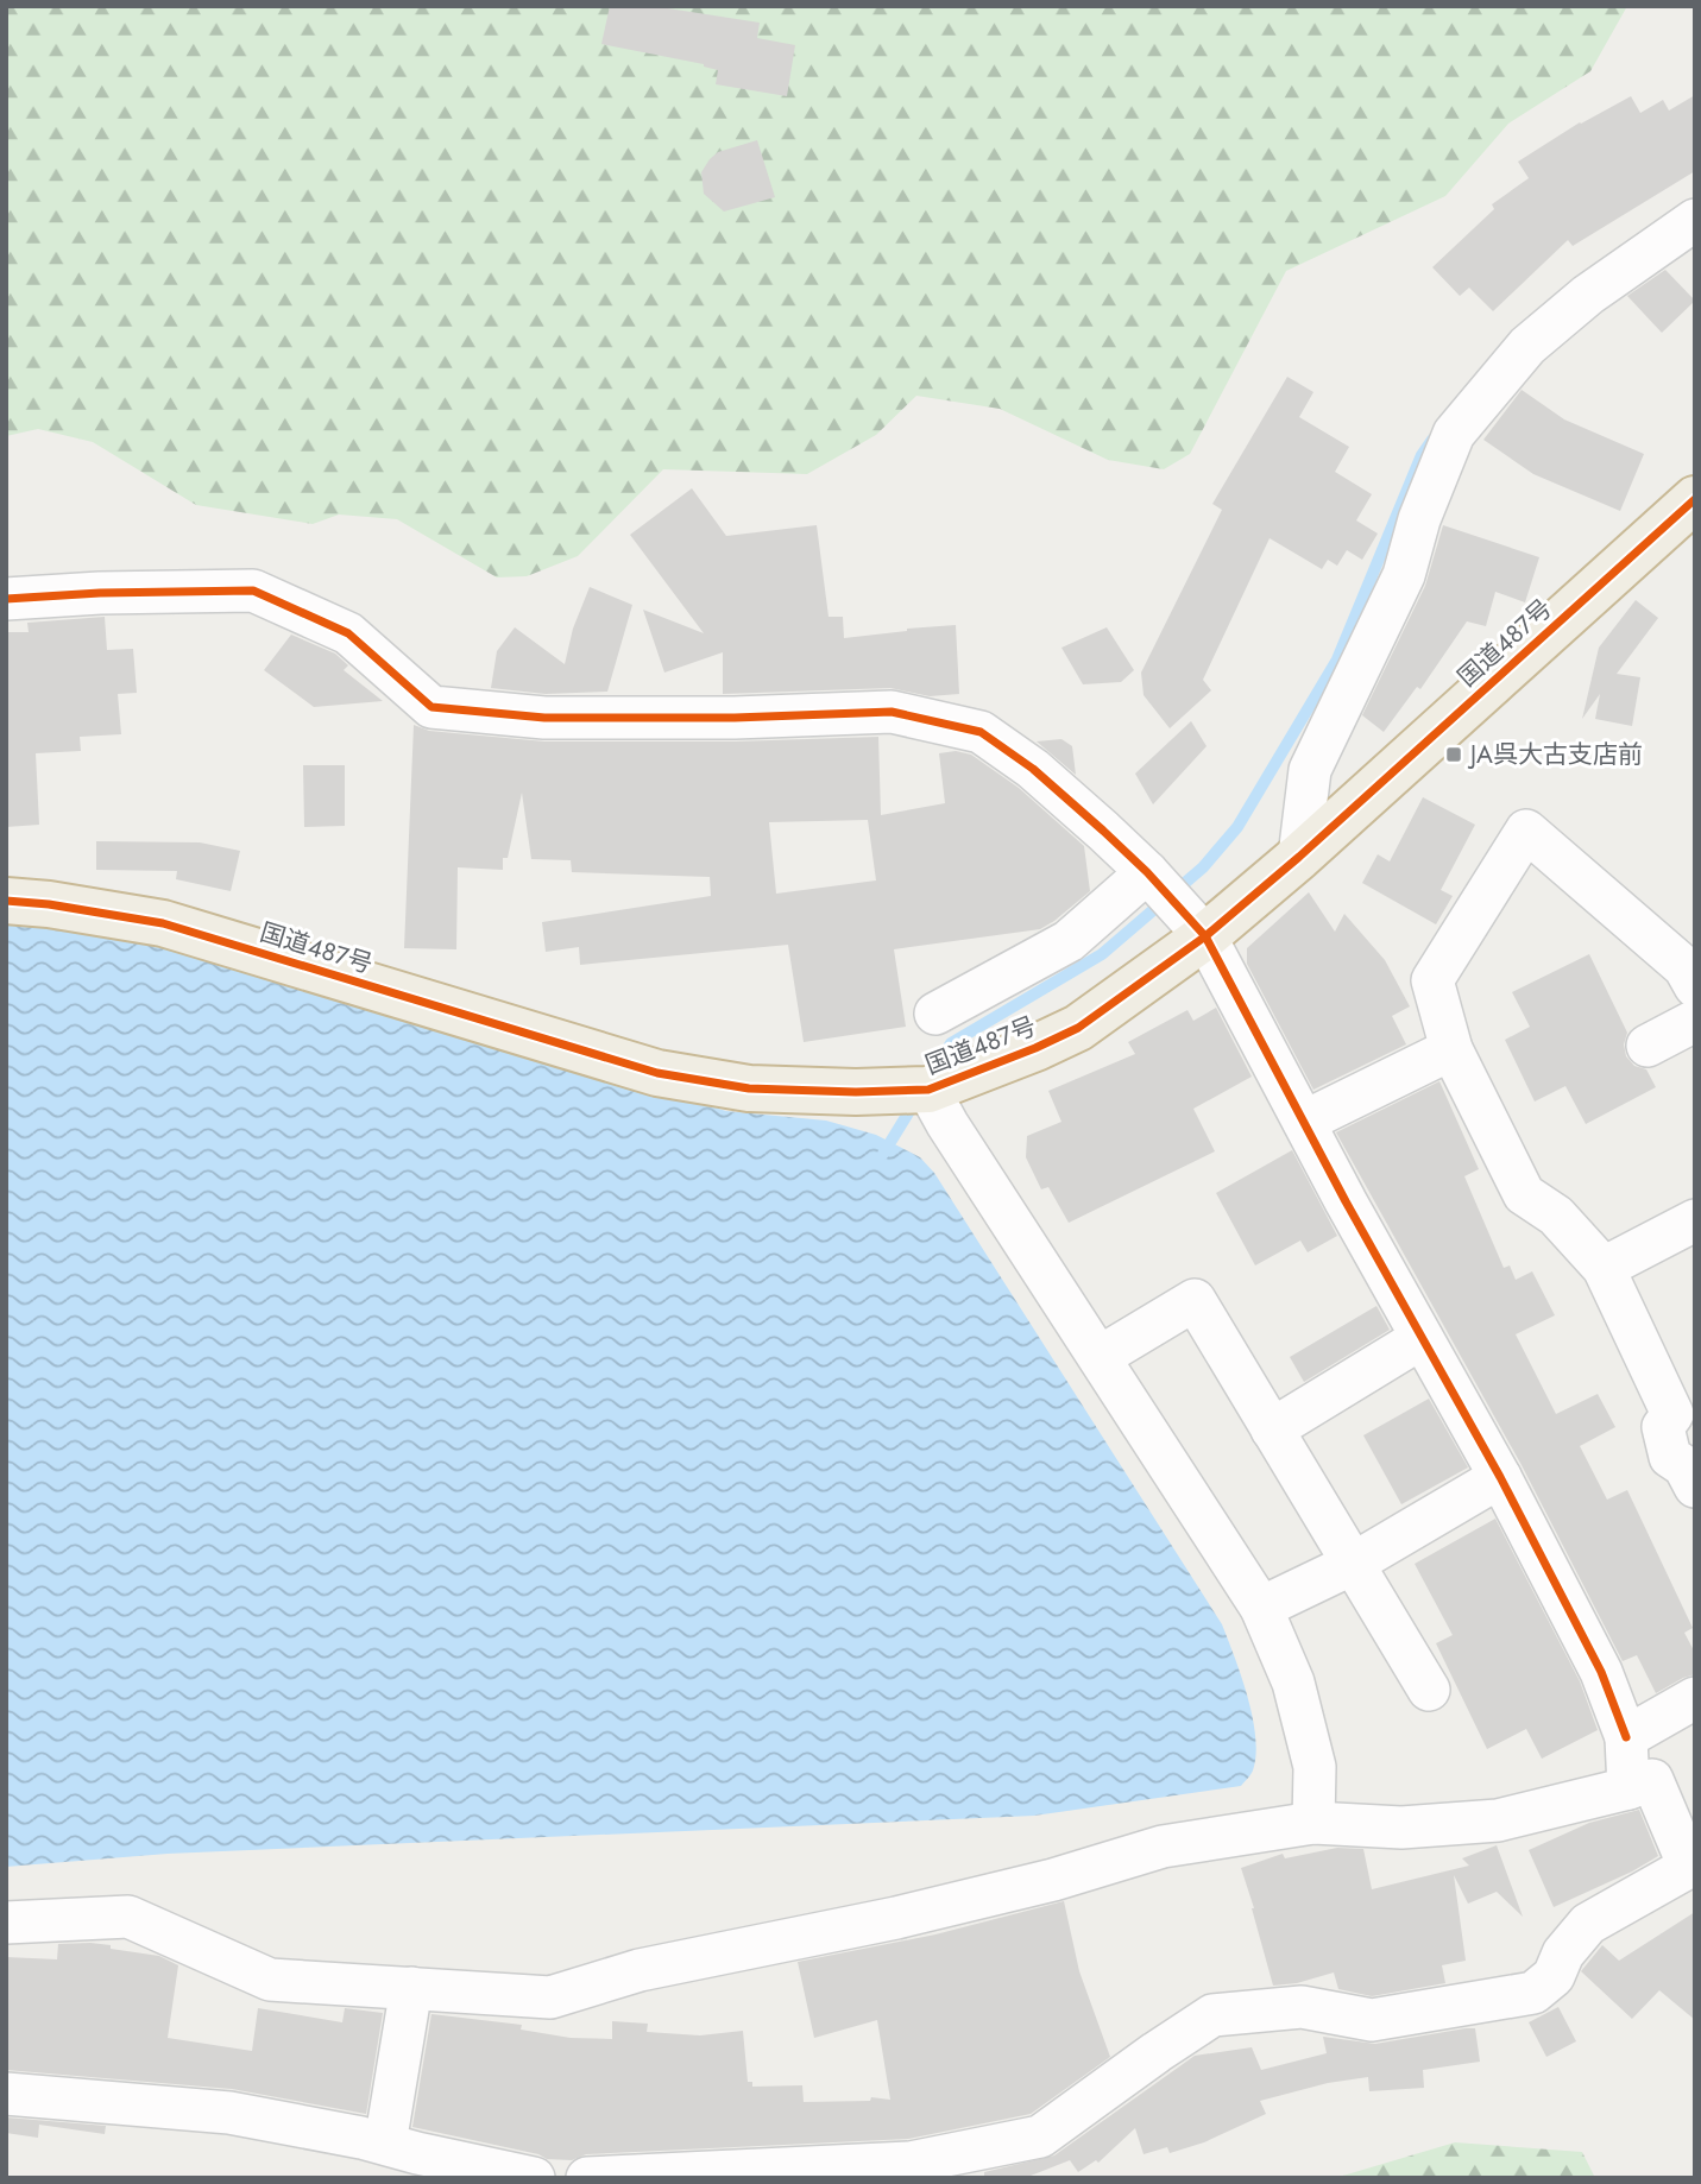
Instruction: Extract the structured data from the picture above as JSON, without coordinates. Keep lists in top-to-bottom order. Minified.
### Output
{"streets":{"highway":["国道487号"]},"places":{"transit":["JA呉大古支店前"]}}
